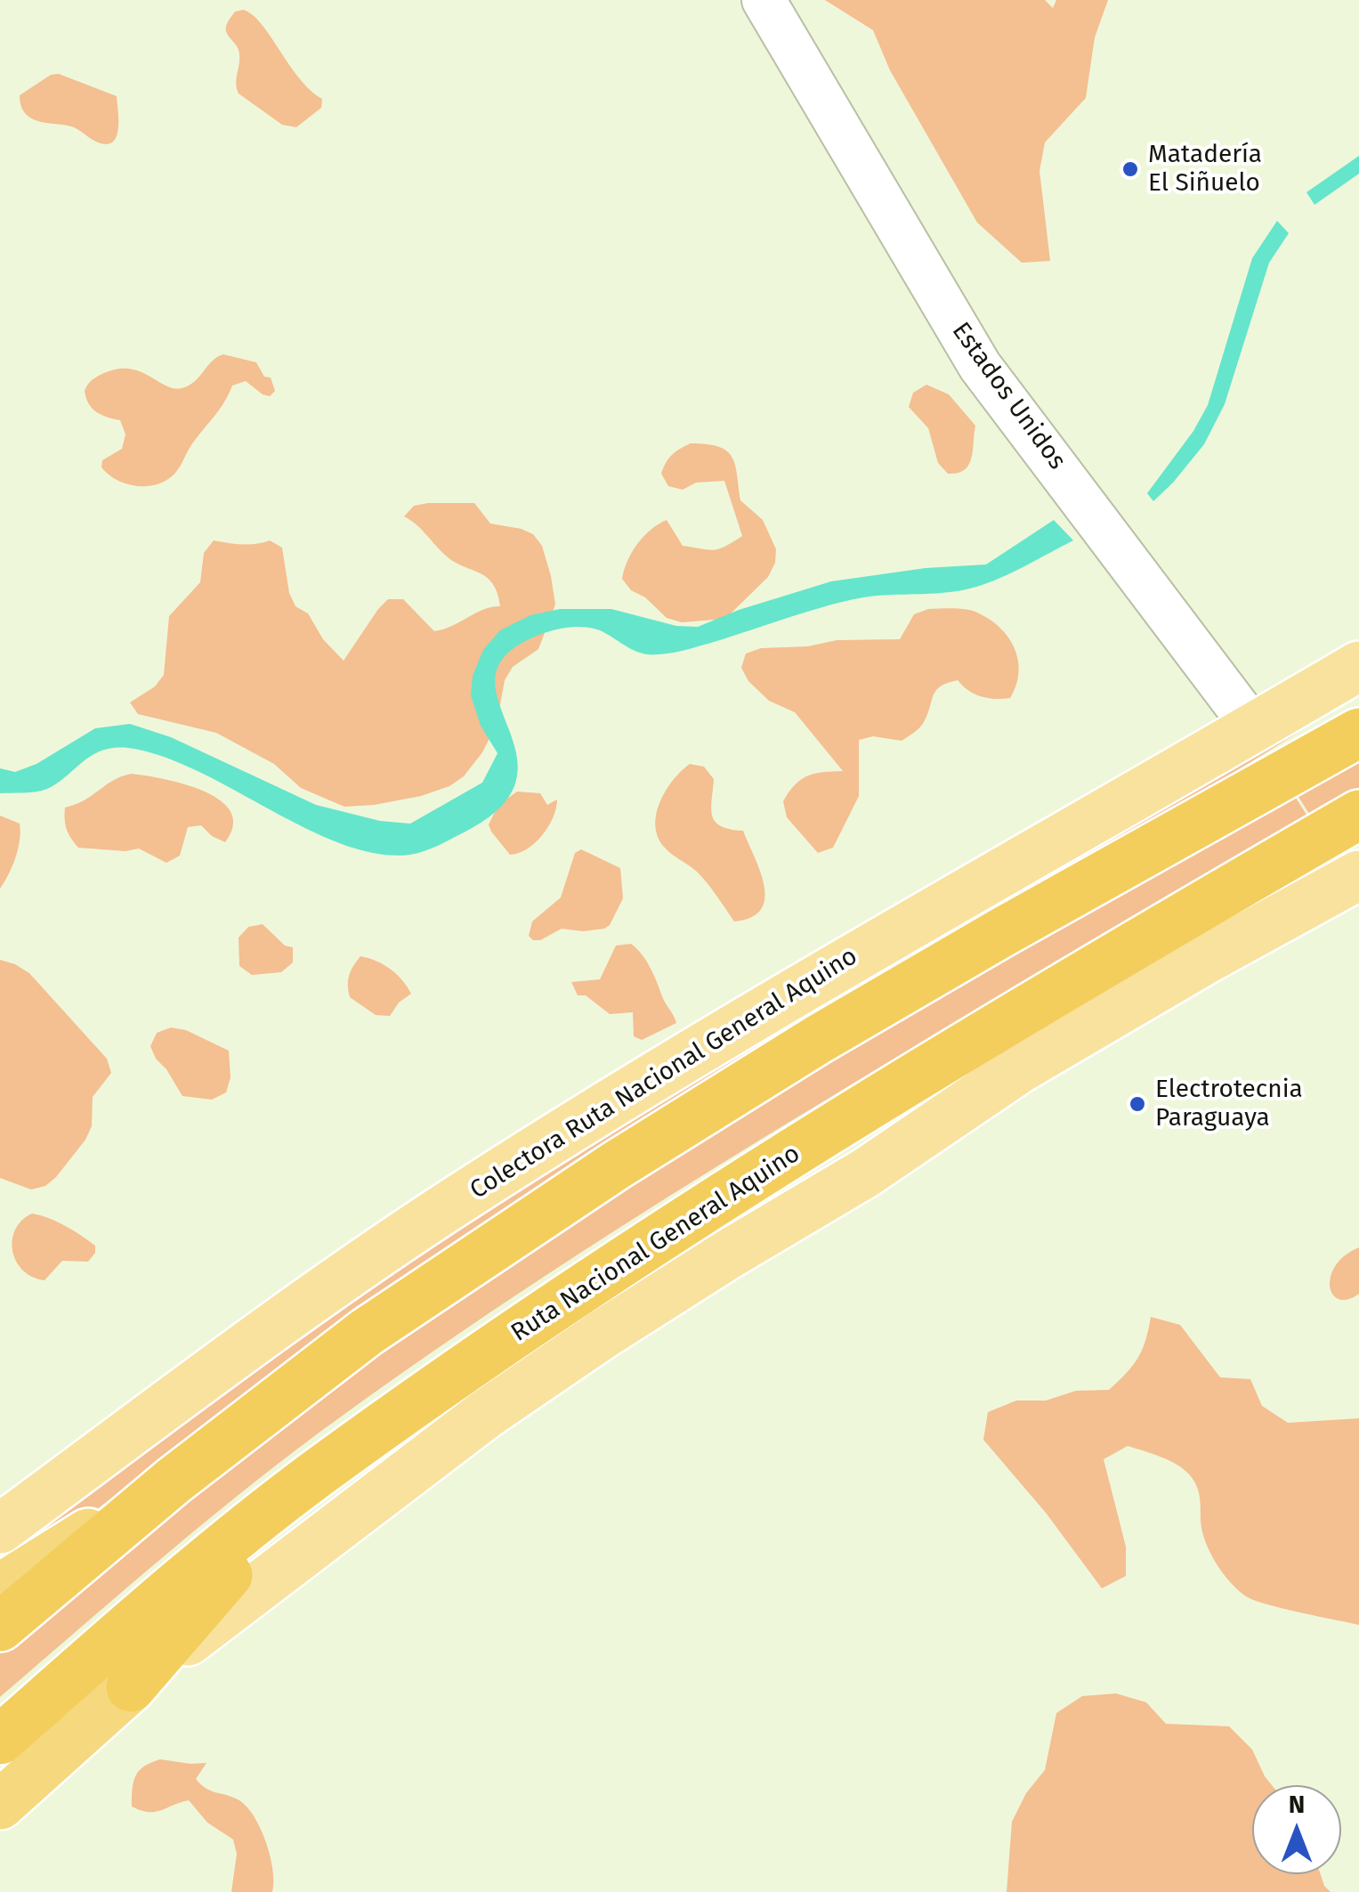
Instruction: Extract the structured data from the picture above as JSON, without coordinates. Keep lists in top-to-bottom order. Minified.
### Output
{"streets":{"highway":["Ruta Nacional General Aquino"],"main road":["Colectora Ruta Nacional General Aquino"],"street":["Estados Unidos"]},"crossings":[["Estados Unidos","Colectora Ruta Nacional General Aquino"]],"places":["Matadería El Siñuelo","Electrotecnia Paraguaya"],"north":"top"}
